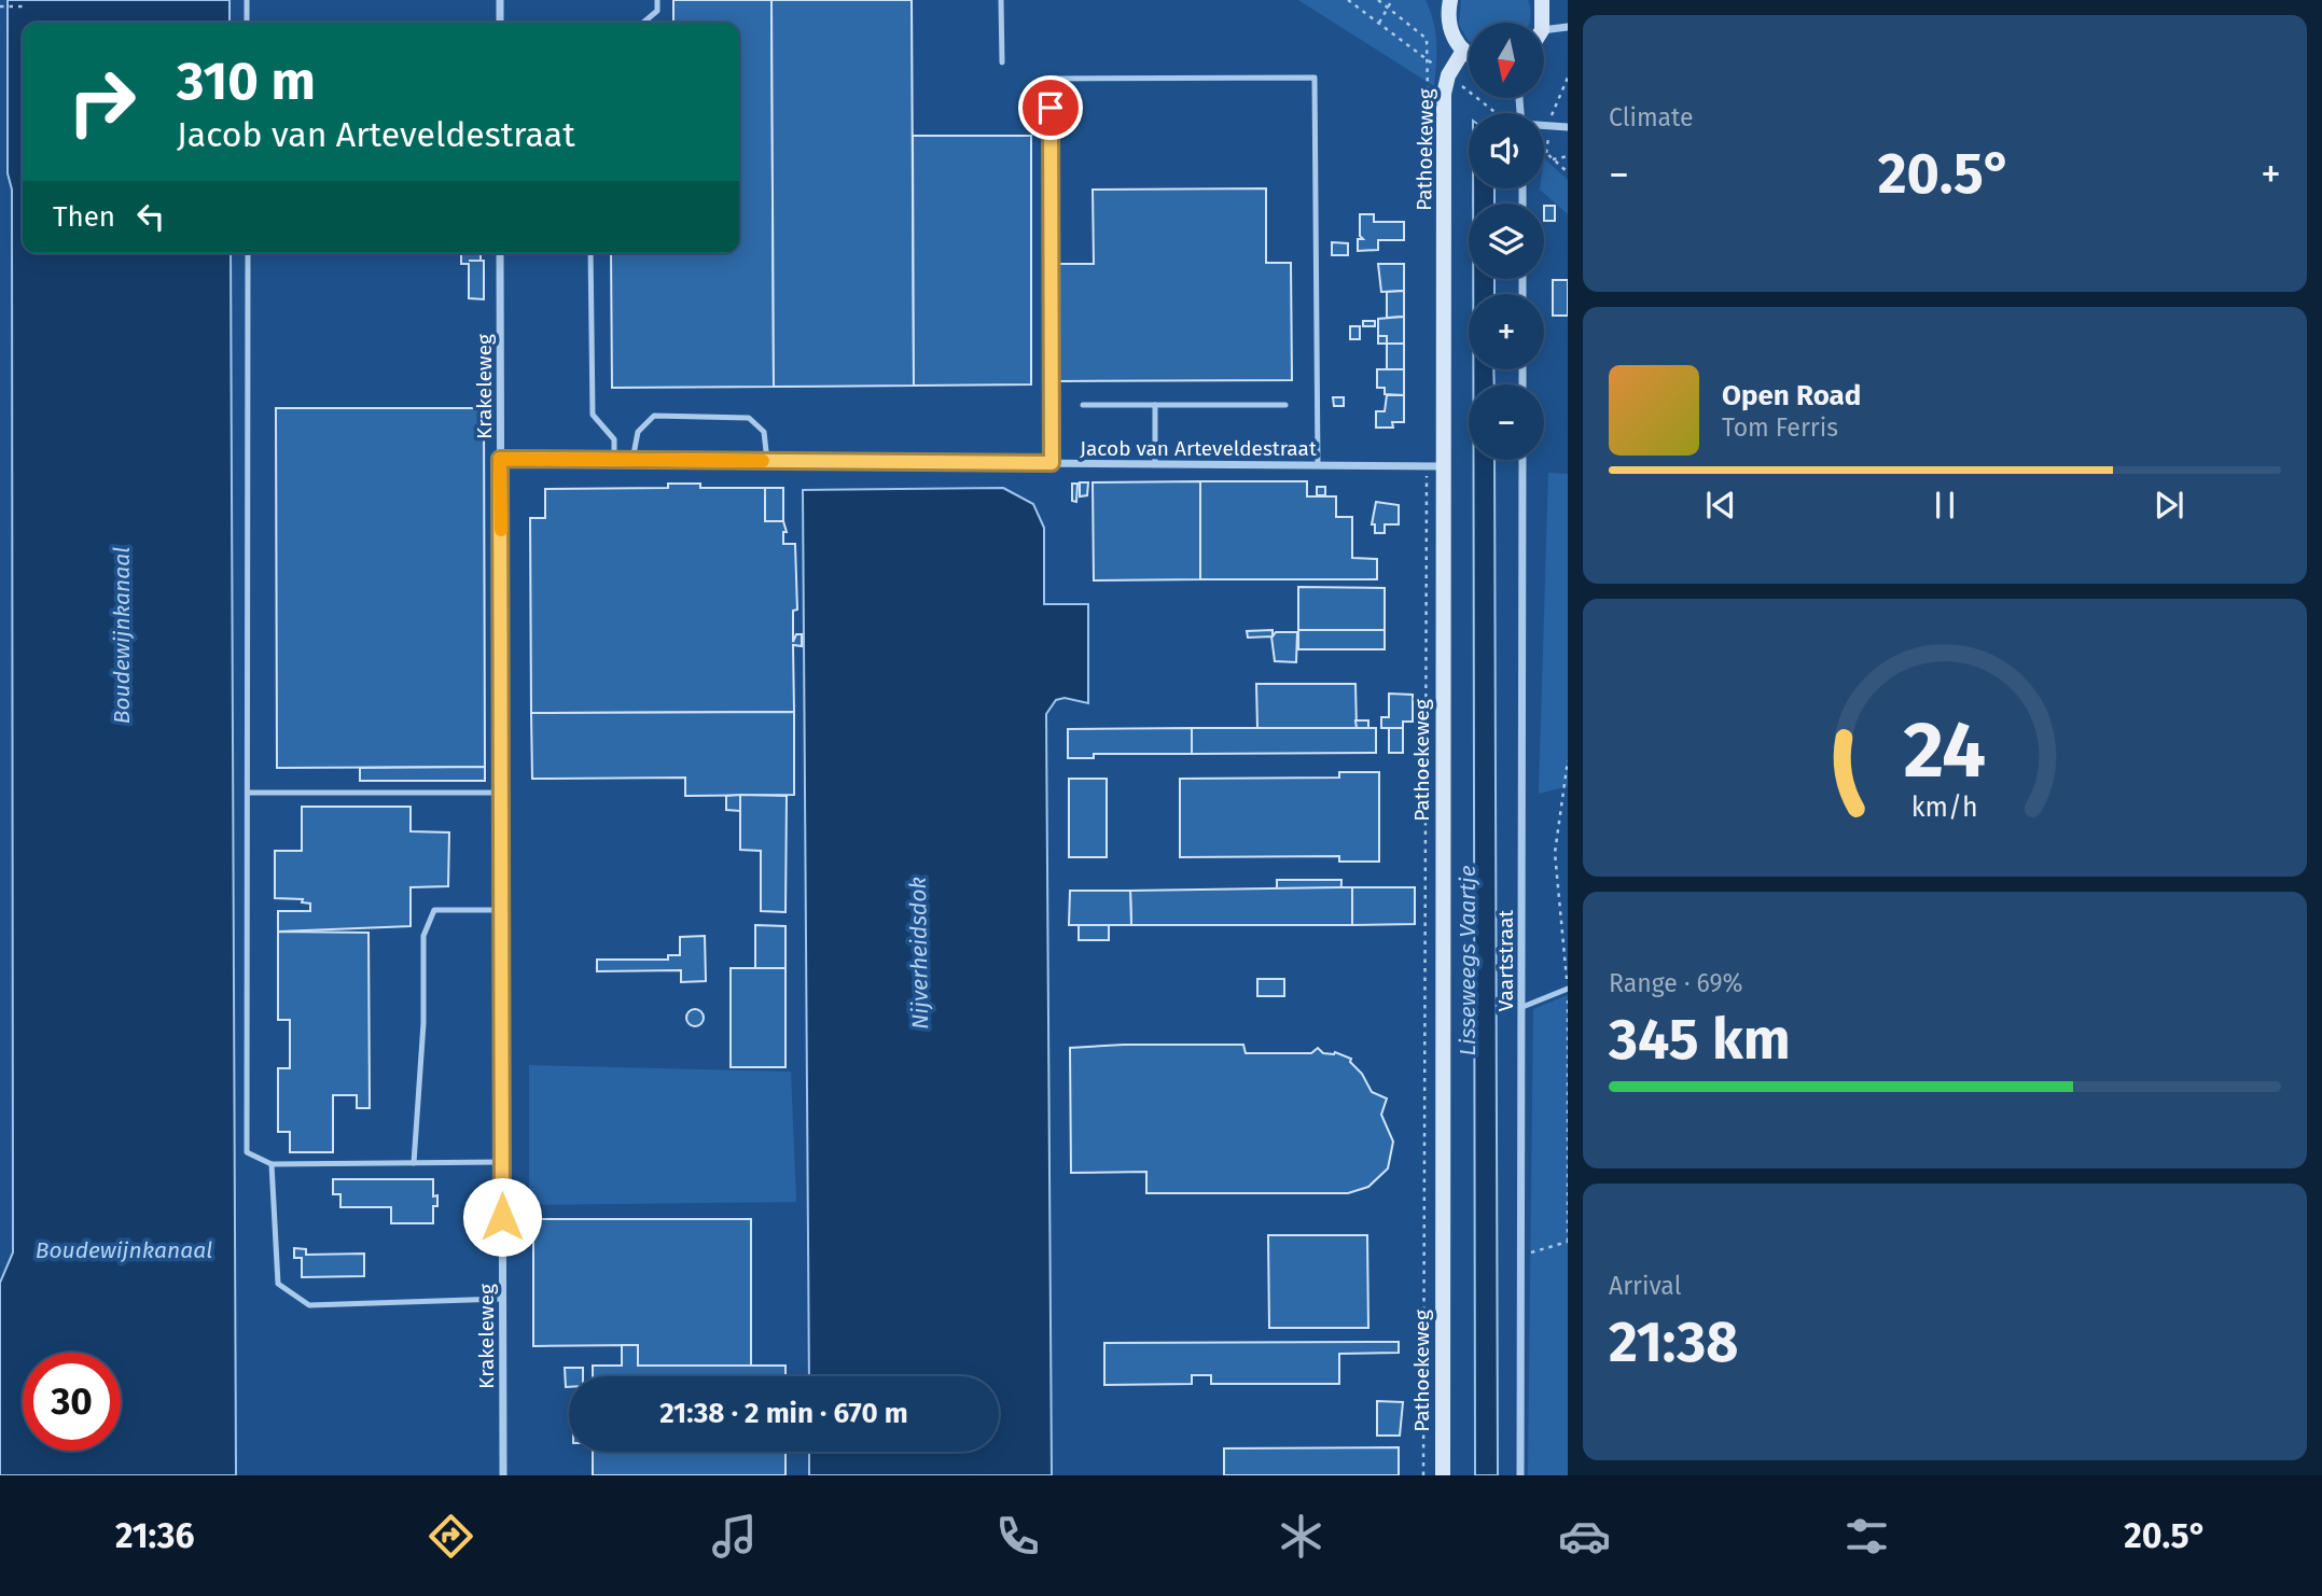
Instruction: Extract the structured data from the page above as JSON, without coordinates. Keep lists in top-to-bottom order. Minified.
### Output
{"streets":{"main road":["Pathoekeweg"],"street":["Krakeleweg","Jacob van Arteveldestraat","Vaartstraat"]},"crossings":[["Pathoekeweg","Jacob van Arteveldestraat"],["Krakeleweg","Jacob van Arteveldestraat"]],"water":["Boudewijnkanaal","Nijverheidsdok","Lisseweegs Vaartje"],"north":"bottom","page":{"tile":["Climate",["Range · 69%","345 km"],["Arrival","21:38"]],"map_buttons":["+","−"],"turn":["310 m","Jacob van Arteveldestraat"],"heat":["−","20.5°","+"],"then":"Then","song":["Open Road","Tom Ferris"],"limit":"30","trip":"21:38 · 2 min · 670 m","tabs":["21:36","20.5°"],"gauge":["24","km/h"]}}
